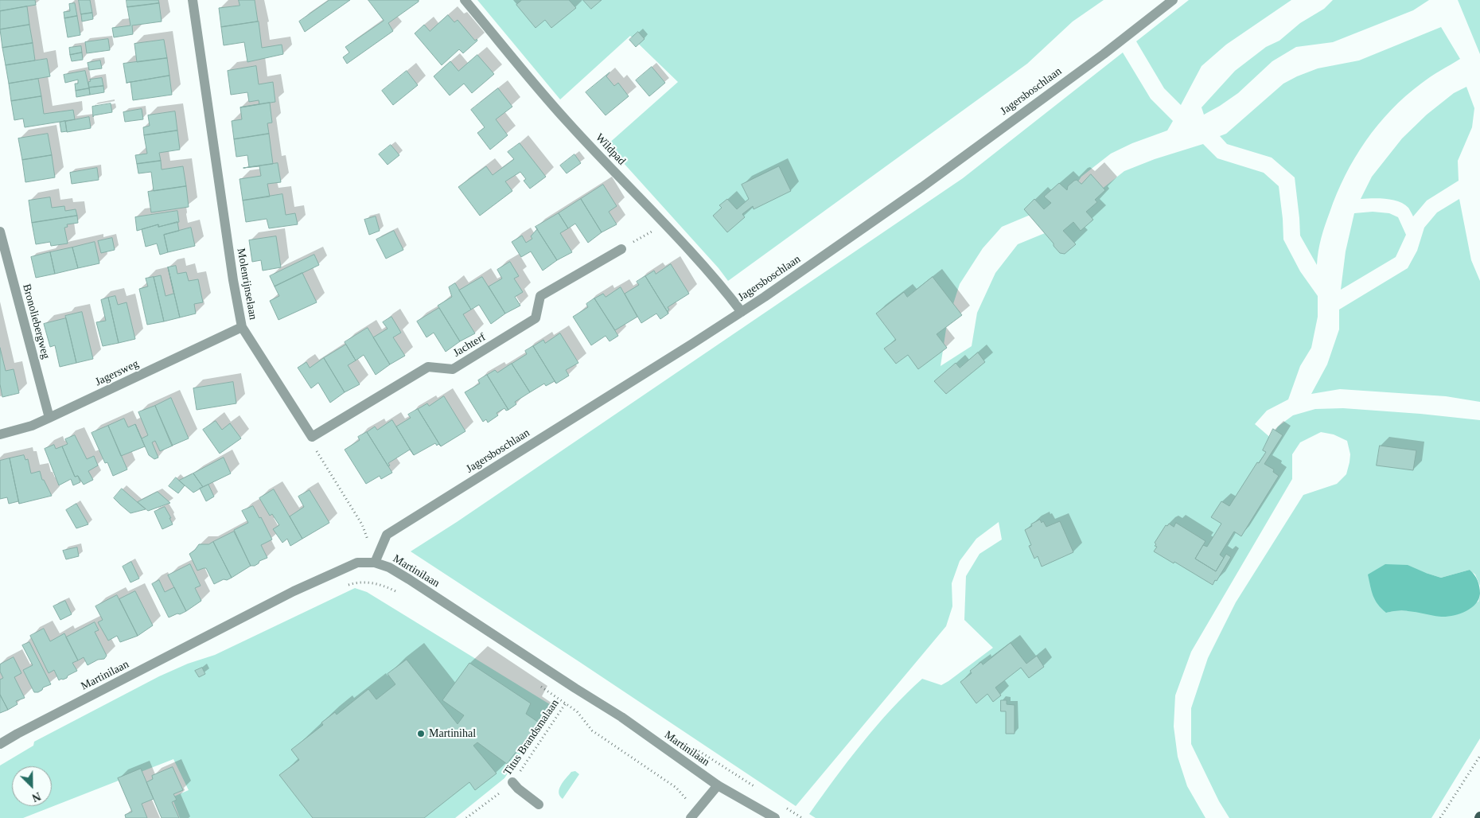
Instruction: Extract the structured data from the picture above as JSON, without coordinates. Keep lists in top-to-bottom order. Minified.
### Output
{"streets":{"street":["Jagersboschlaan","Wildpad","Molenrijnselaan","Bronoliebergweg","Jachterf","Jagersweg","Martinilaan"],"path":["Titus Brandsmalaan"]},"crossings":[["Jagersboschlaan","Wildpad"],["Jagersboschlaan","Martinilaan"],["Molenrijnselaan","Jachterf"],["Molenrijnselaan","Jagersweg"],["Bronoliebergweg","Jagersweg"],["Martinilaan","Titus Brandsmalaan"]],"places":["Martinihal"],"north":"bottom right"}
